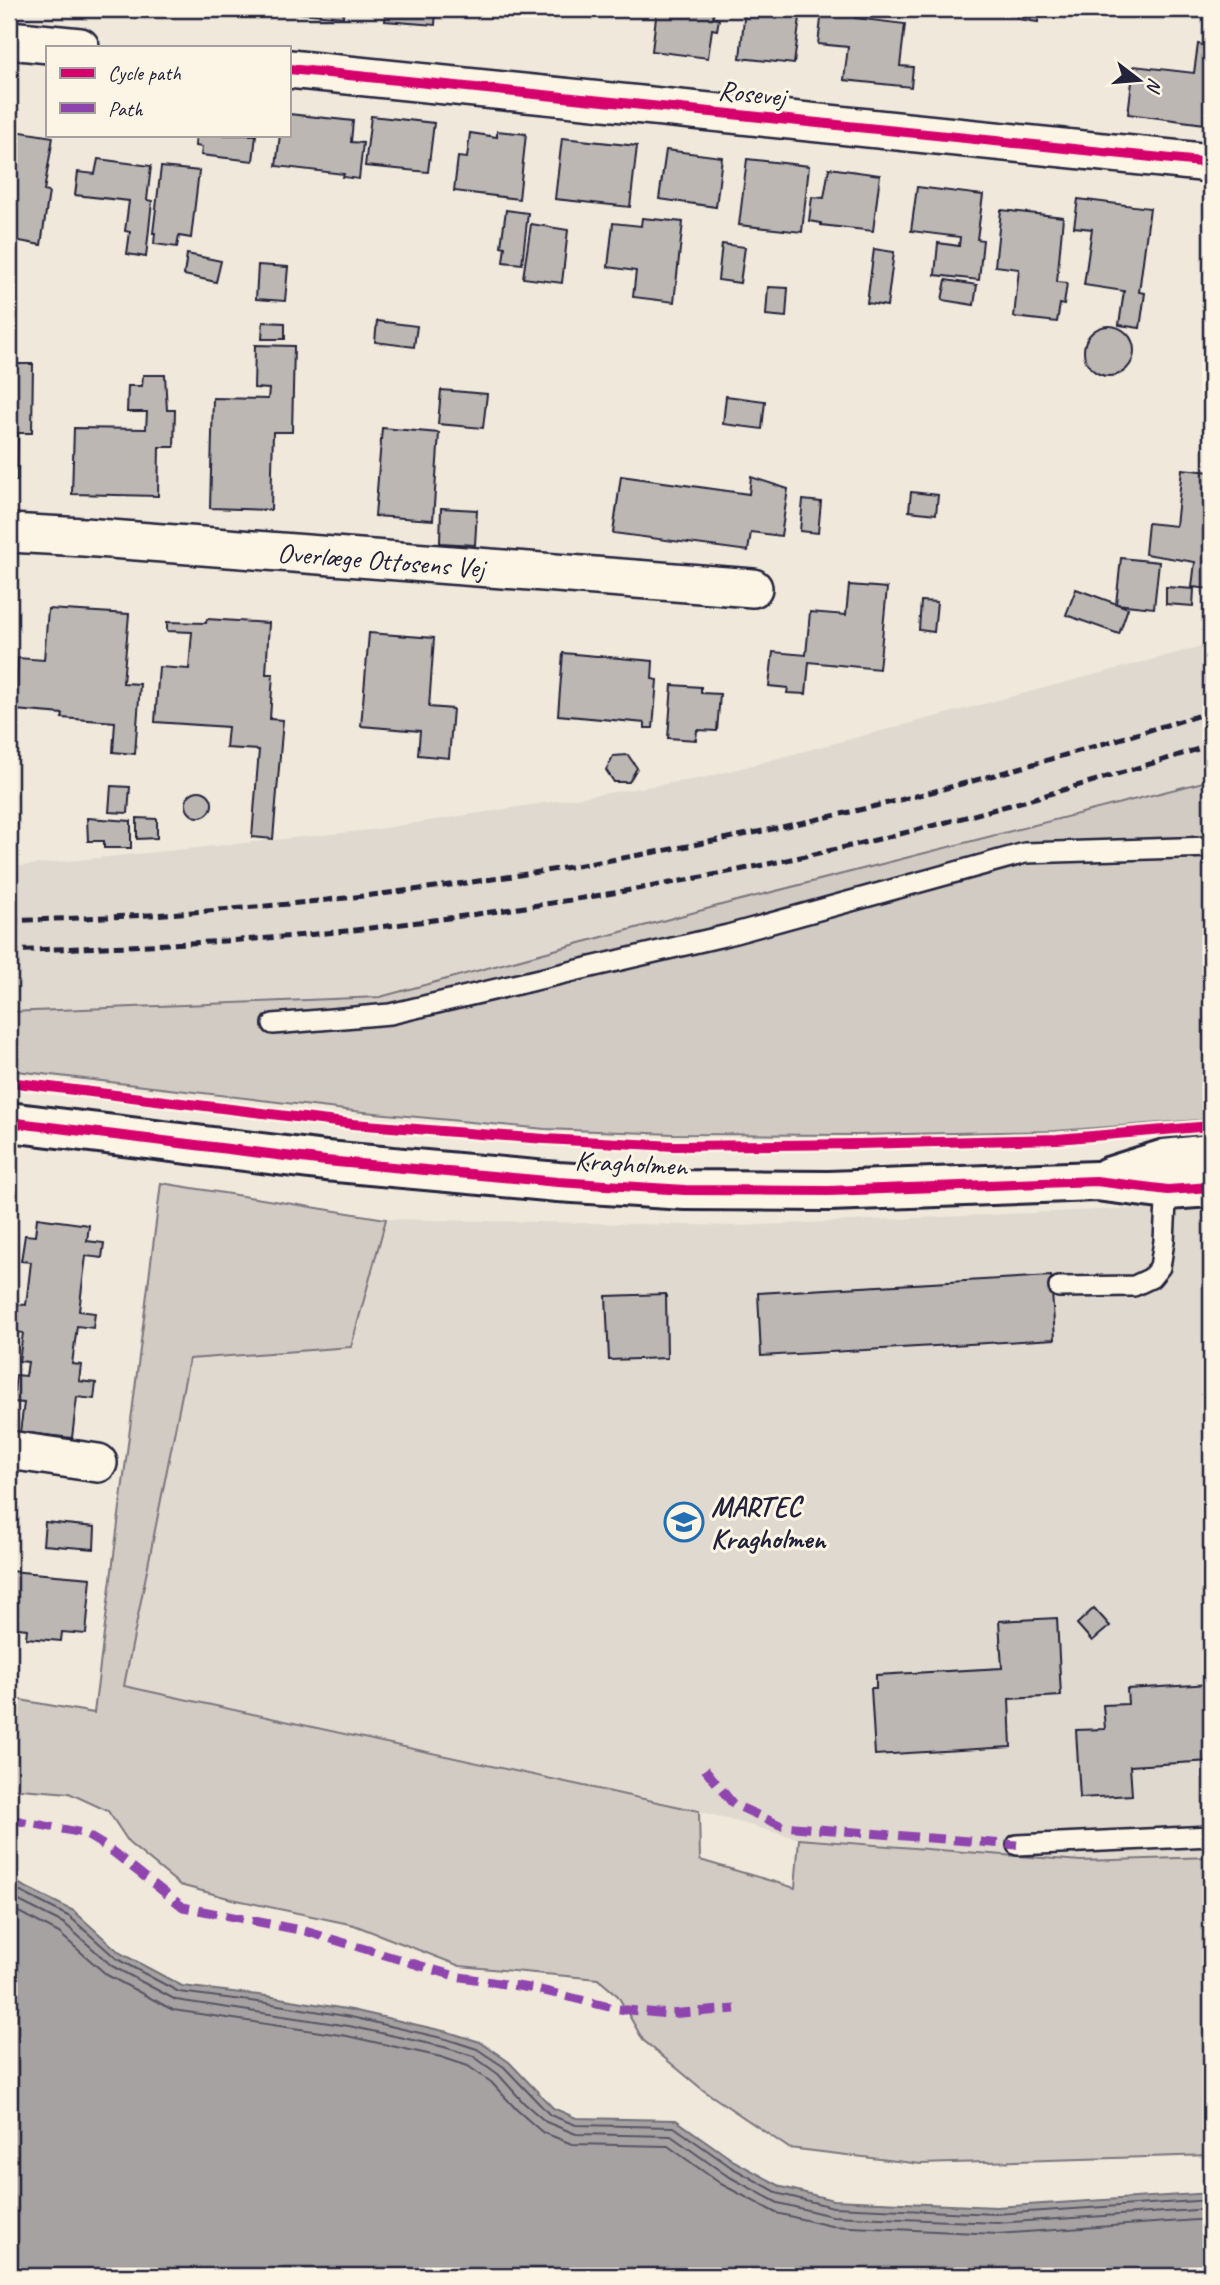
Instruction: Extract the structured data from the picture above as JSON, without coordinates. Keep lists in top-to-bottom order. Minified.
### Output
{"streets":{"street":["Rosevej","Overlæge Ottosens Vej","Kragholmen"]},"places":{"school or university":["MARTEC Kragholmen"]},"legend":["Cycle path","Path"],"north":"right"}
